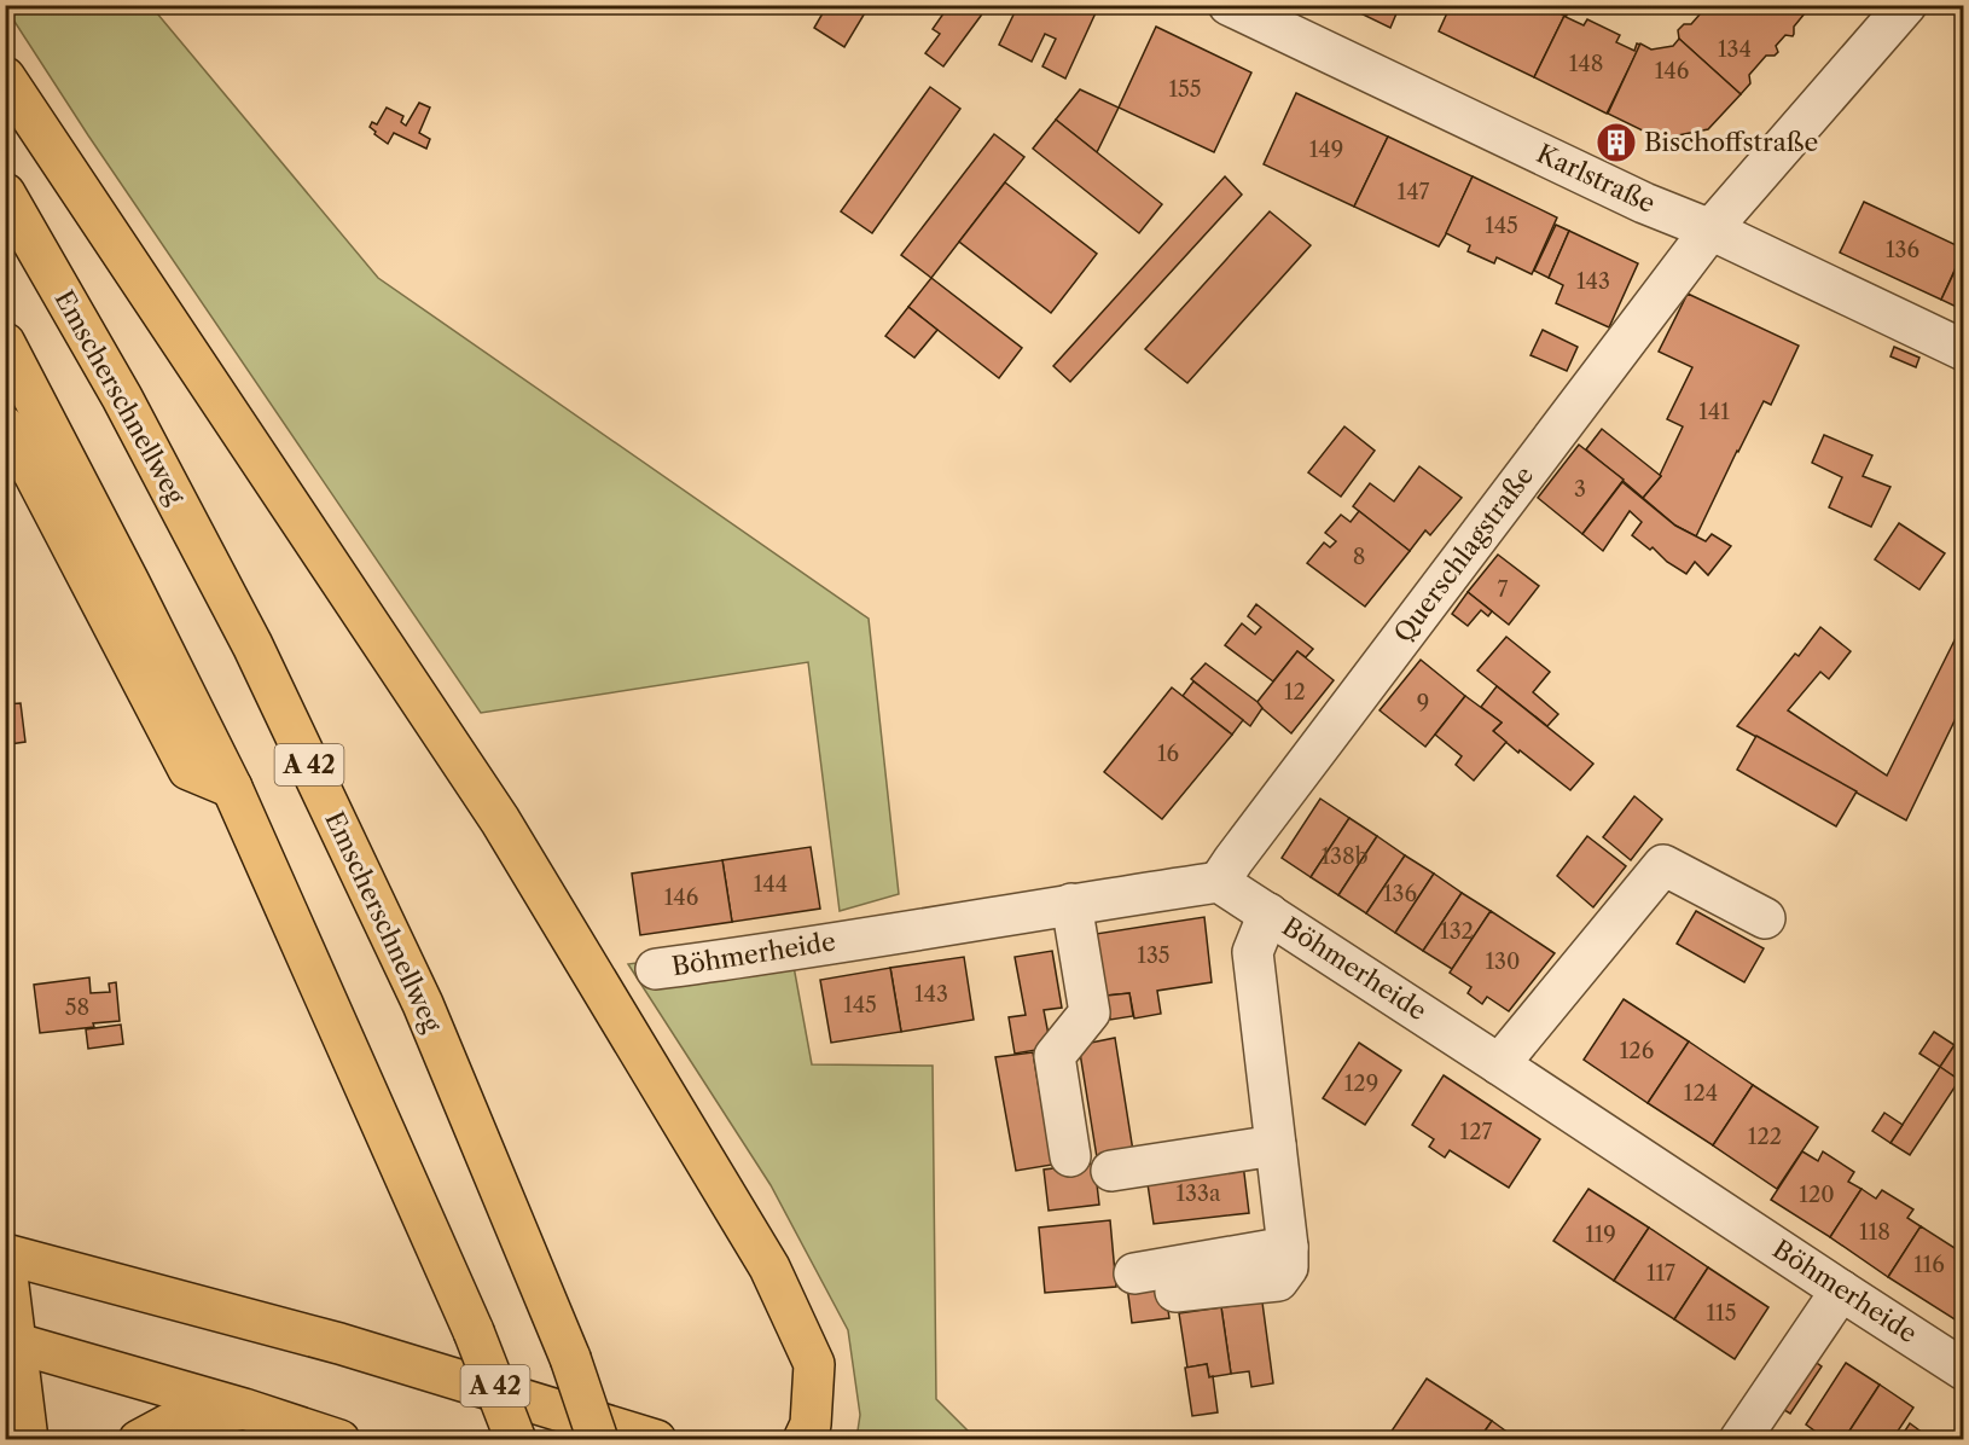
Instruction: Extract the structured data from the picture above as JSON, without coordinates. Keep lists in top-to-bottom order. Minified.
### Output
{"streets":{"main road":["Emscherschnellweg","A 42"],"street":["Karlstraße","Querschlagstraße","Böhmerheide"]},"crossings":[["Karlstraße","Querschlagstraße"],["Querschlagstraße","Böhmerheide"]],"places":{"building":["Bischoffstraße"]},"house_numbers":["134","148","146","155","149","147","145","136","143","141","3","8","7","12","9","16","138b","144","136","146","132","135","130","143","145","58","126","129","124","127","122","133a","120","118","119","116","117","115"]}
